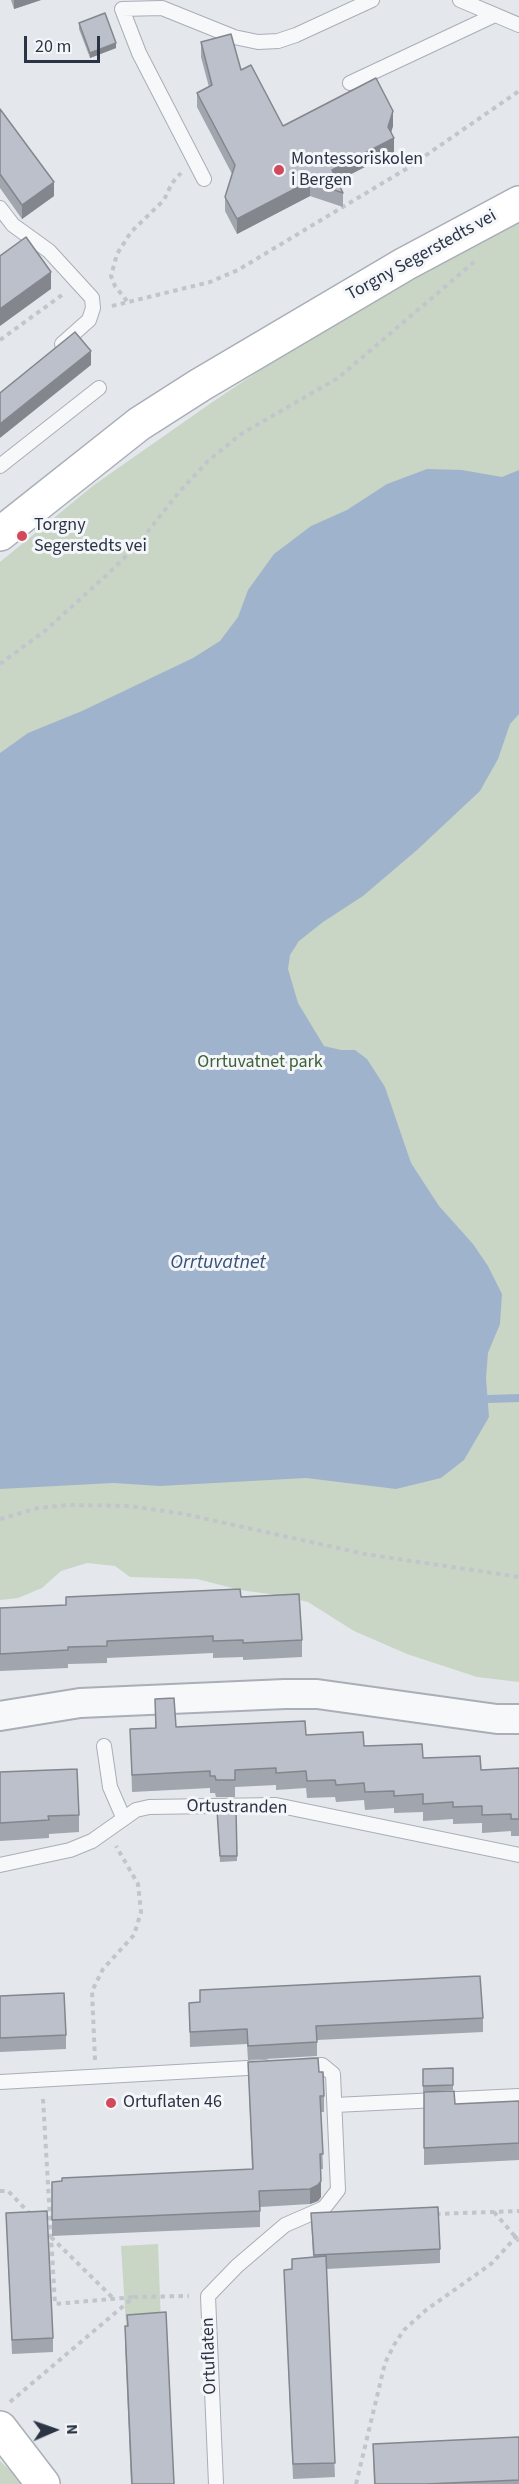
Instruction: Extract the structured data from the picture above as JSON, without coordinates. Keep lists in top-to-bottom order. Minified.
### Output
{"streets":{"main road":["Torgny Segerstedts vei"],"lane":["Ortustranden","Ortuflaten"]},"water":["Orrtuvatnet"],"parks":["Orrtuvatnet park"],"places":["Montessoriskolen i Bergen","Torgny Segerstedts vei","Ortuflaten 46"],"scale_bar":"20 m","north":"right"}
